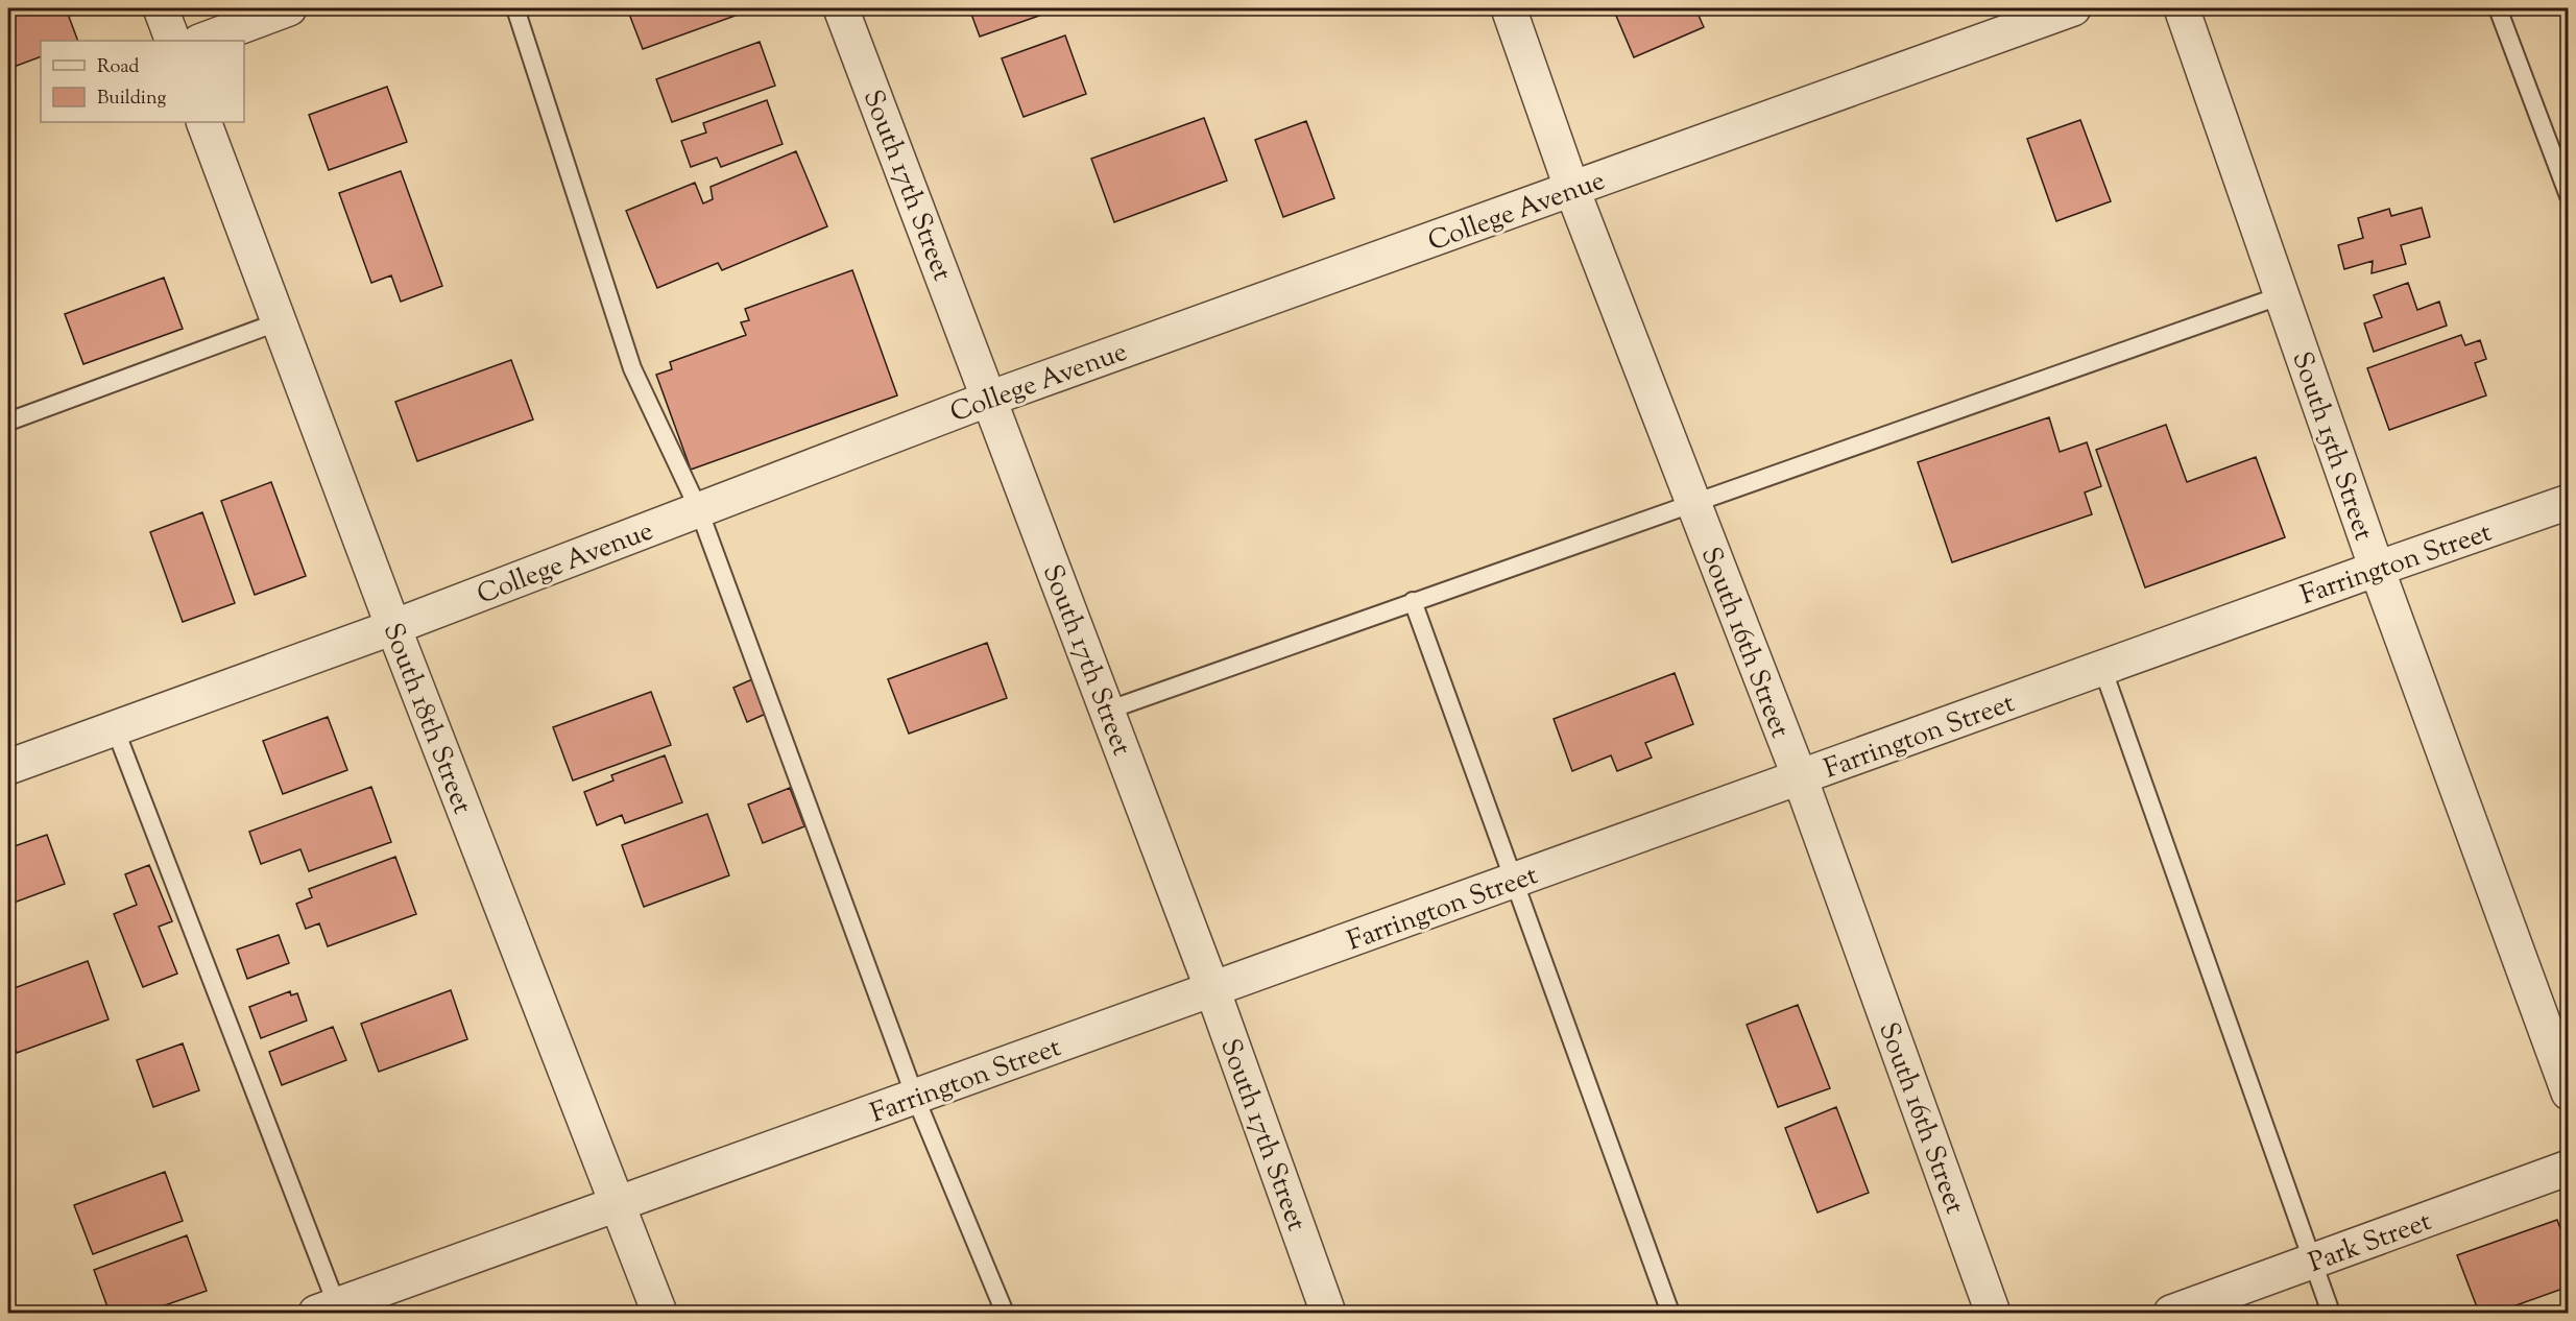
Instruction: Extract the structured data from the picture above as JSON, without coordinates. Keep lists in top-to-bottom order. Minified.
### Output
{"streets":{"street":["South 17th Street","College Avenue","South 15th Street","Farrington Street","South 16th Street","South 18th Street","Park Street"]},"crossings":[["South 17th Street","College Avenue"],["South 17th Street","Farrington Street"],["College Avenue","South 16th Street"],["College Avenue","South 18th Street"],["South 15th Street","Farrington Street"],["Farrington Street","South 16th Street"],["Farrington Street","South 18th Street"]],"legend":["Road","Building"]}
